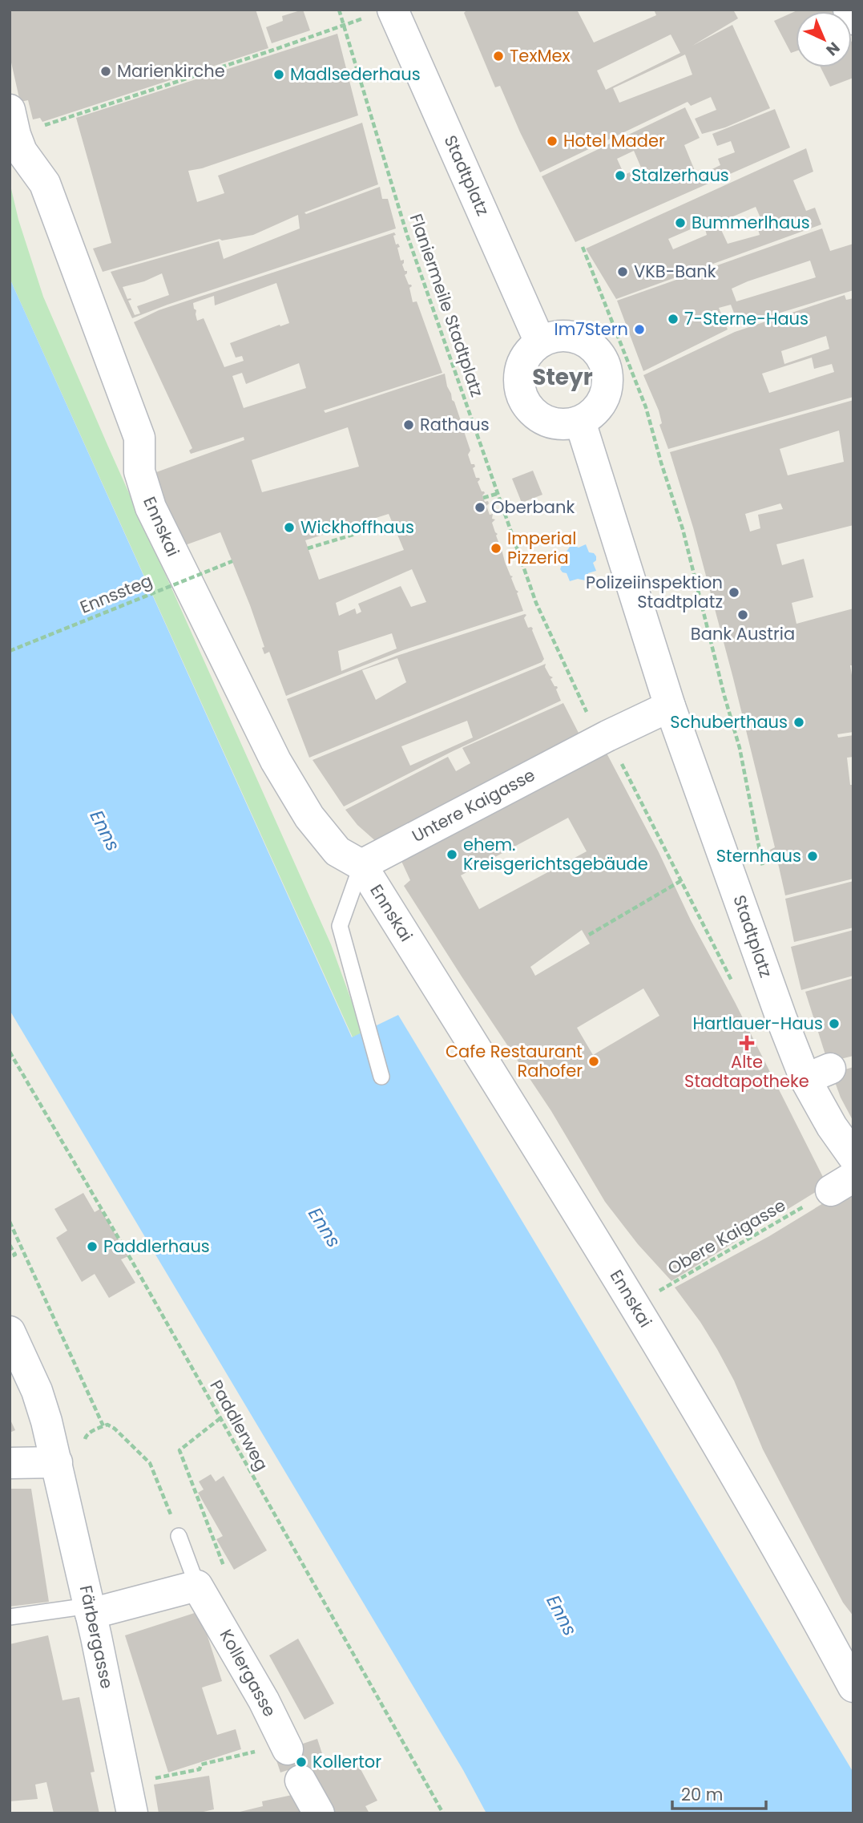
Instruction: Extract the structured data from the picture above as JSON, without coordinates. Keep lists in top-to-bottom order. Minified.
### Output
{"streets":{"street":["Stadtplatz","Ennskai","Untere Kaigasse","Färbergasse","Kollergasse"],"path":["Flaniermeile Stadtplatz","Ennssteg","Obere Kaigasse","Paddlerweg"]},"crossings":[["Flaniermeile Stadtplatz","Untere Kaigasse"],["Ennskai","Untere Kaigasse"],["Ennskai","Obere Kaigasse"]],"districts":["Steyr"],"water":["Enns"],"places":{"other":["TexMex","Marienkirche","Madlsederhaus","Hotel Mader","Stalzerhaus","Bummerlhaus","VKB-Bank","7-Sterne-Haus","Im7Stern","Rathaus","Oberbank","Wickhoffhaus","Imperial Pizzeria","Polizeiinspektion Stadtplatz","Bank Austria","Schuberthaus","ehem. Kreisgerichtsgebäude","Sternhaus","Hartlauer-Haus","Cafe Restaurant Rahofer","Paddlerhaus","Kollertor"],"health":["Alte Stadtapotheke"]},"scale_bar":"20 m","north":"bottom right"}
